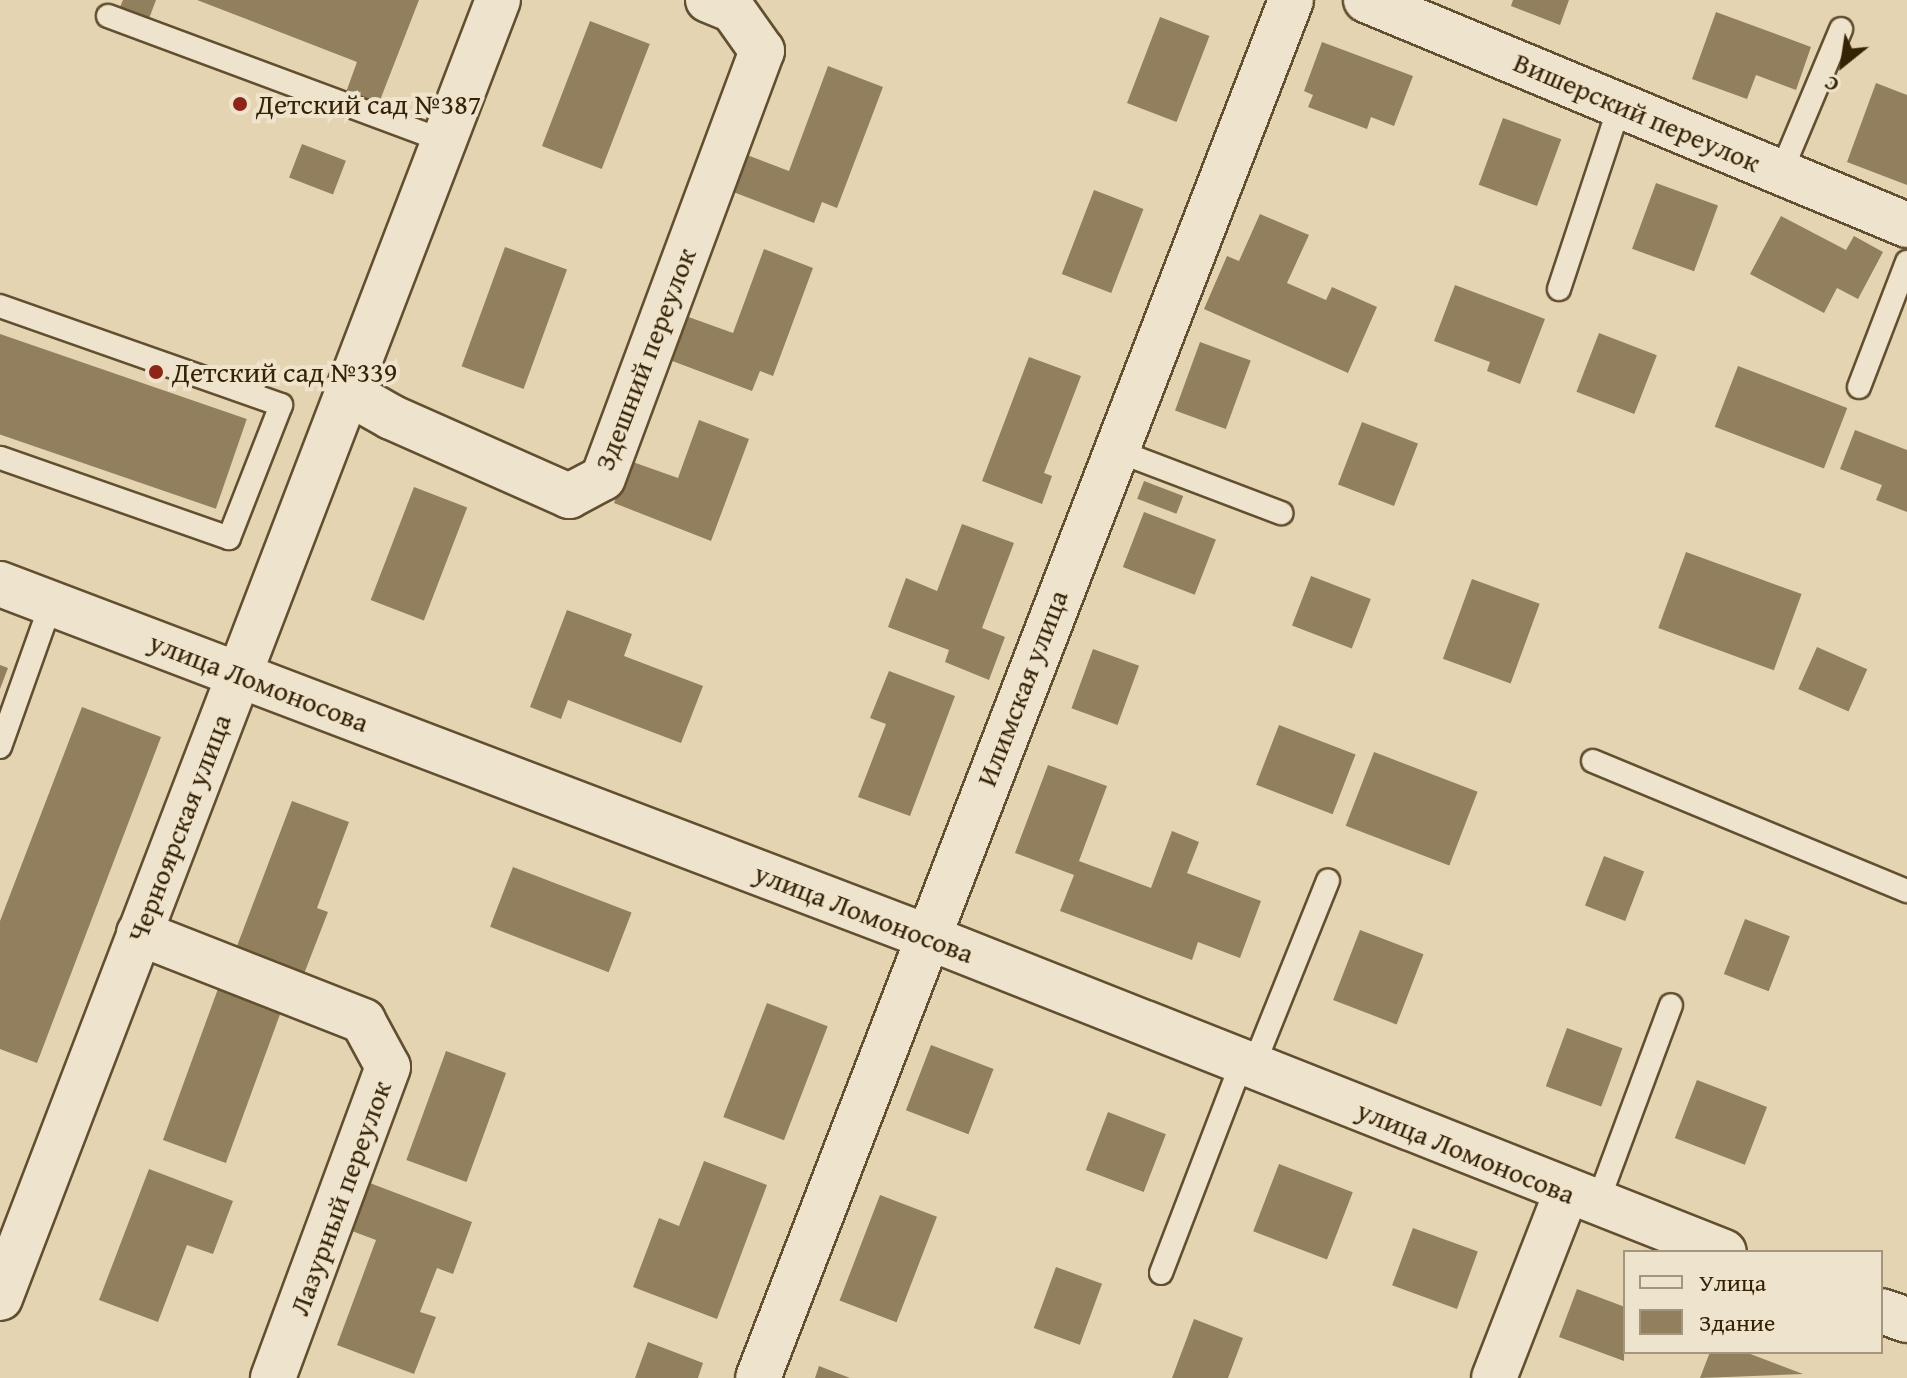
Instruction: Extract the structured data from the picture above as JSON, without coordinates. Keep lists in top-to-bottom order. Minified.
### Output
{"streets":{"street":["Вишерский переулок","Здешний переулок","улица Ломоносова","Илимская улица","Черноярская улица","Лазурный переулок"]},"crossings":[["Здешний переулок","Черноярская улица"],["улица Ломоносова","Илимская улица"],["улица Ломоносова","Черноярская улица"],["Черноярская улица","Лазурный переулок"]],"places":["Детский сад №387","Детский сад №339"],"legend":["Улица","Здание"],"north":"bottom left"}
